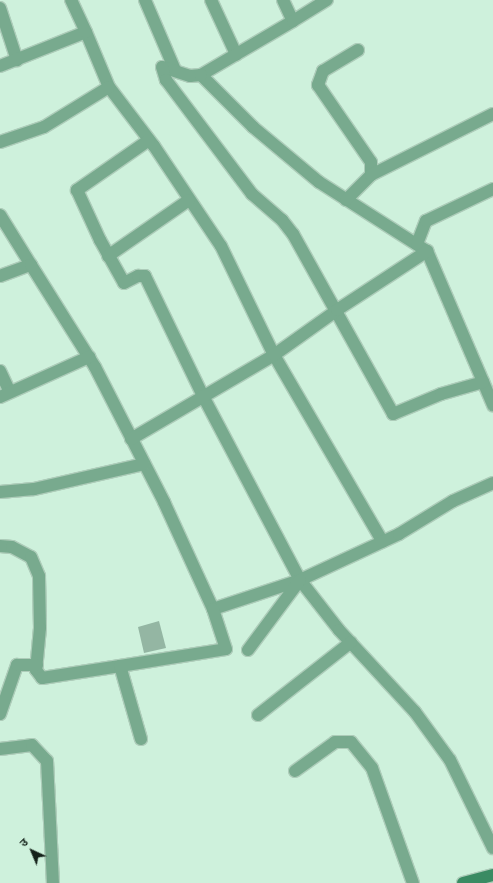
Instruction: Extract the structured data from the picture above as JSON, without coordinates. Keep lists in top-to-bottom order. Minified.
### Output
{"north":"top left"}
